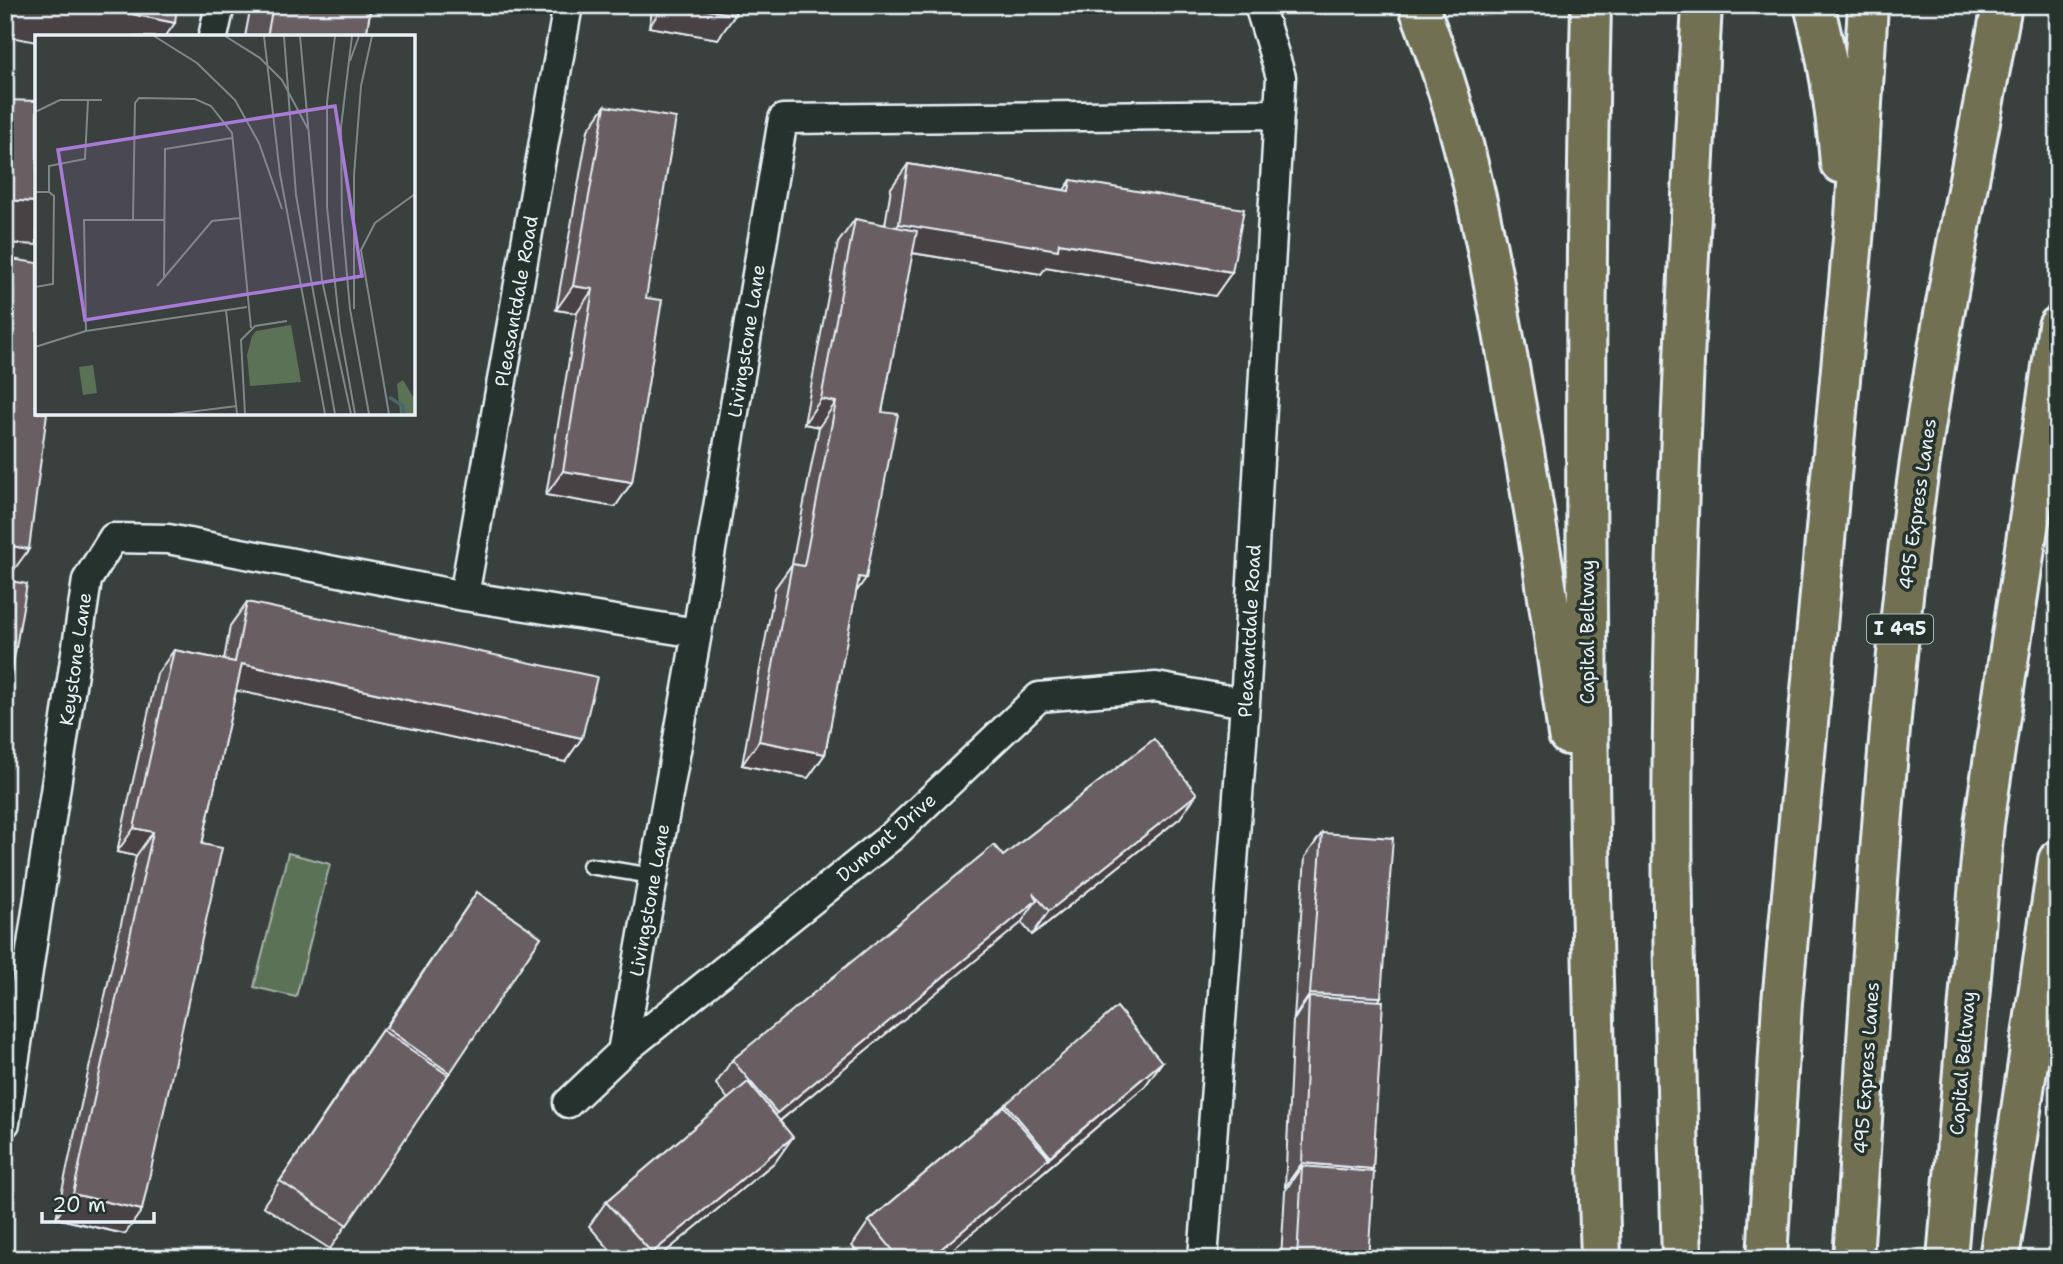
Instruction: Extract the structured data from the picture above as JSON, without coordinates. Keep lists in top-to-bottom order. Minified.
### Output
{"streets":{"highway":["495 Express Lanes","I 495","Capital Beltway"],"street":["Pleasantdale Road","Livingstone Lane","Keystone Lane","Dumont Drive"]},"crossings":[["Pleasantdale Road","Livingstone Lane"],["Pleasantdale Road","Keystone Lane"],["Pleasantdale Road","Dumont Drive"],["Livingstone Lane","Keystone Lane"],["Livingstone Lane","Dumont Drive"]],"scale_bar":"20 m"}
